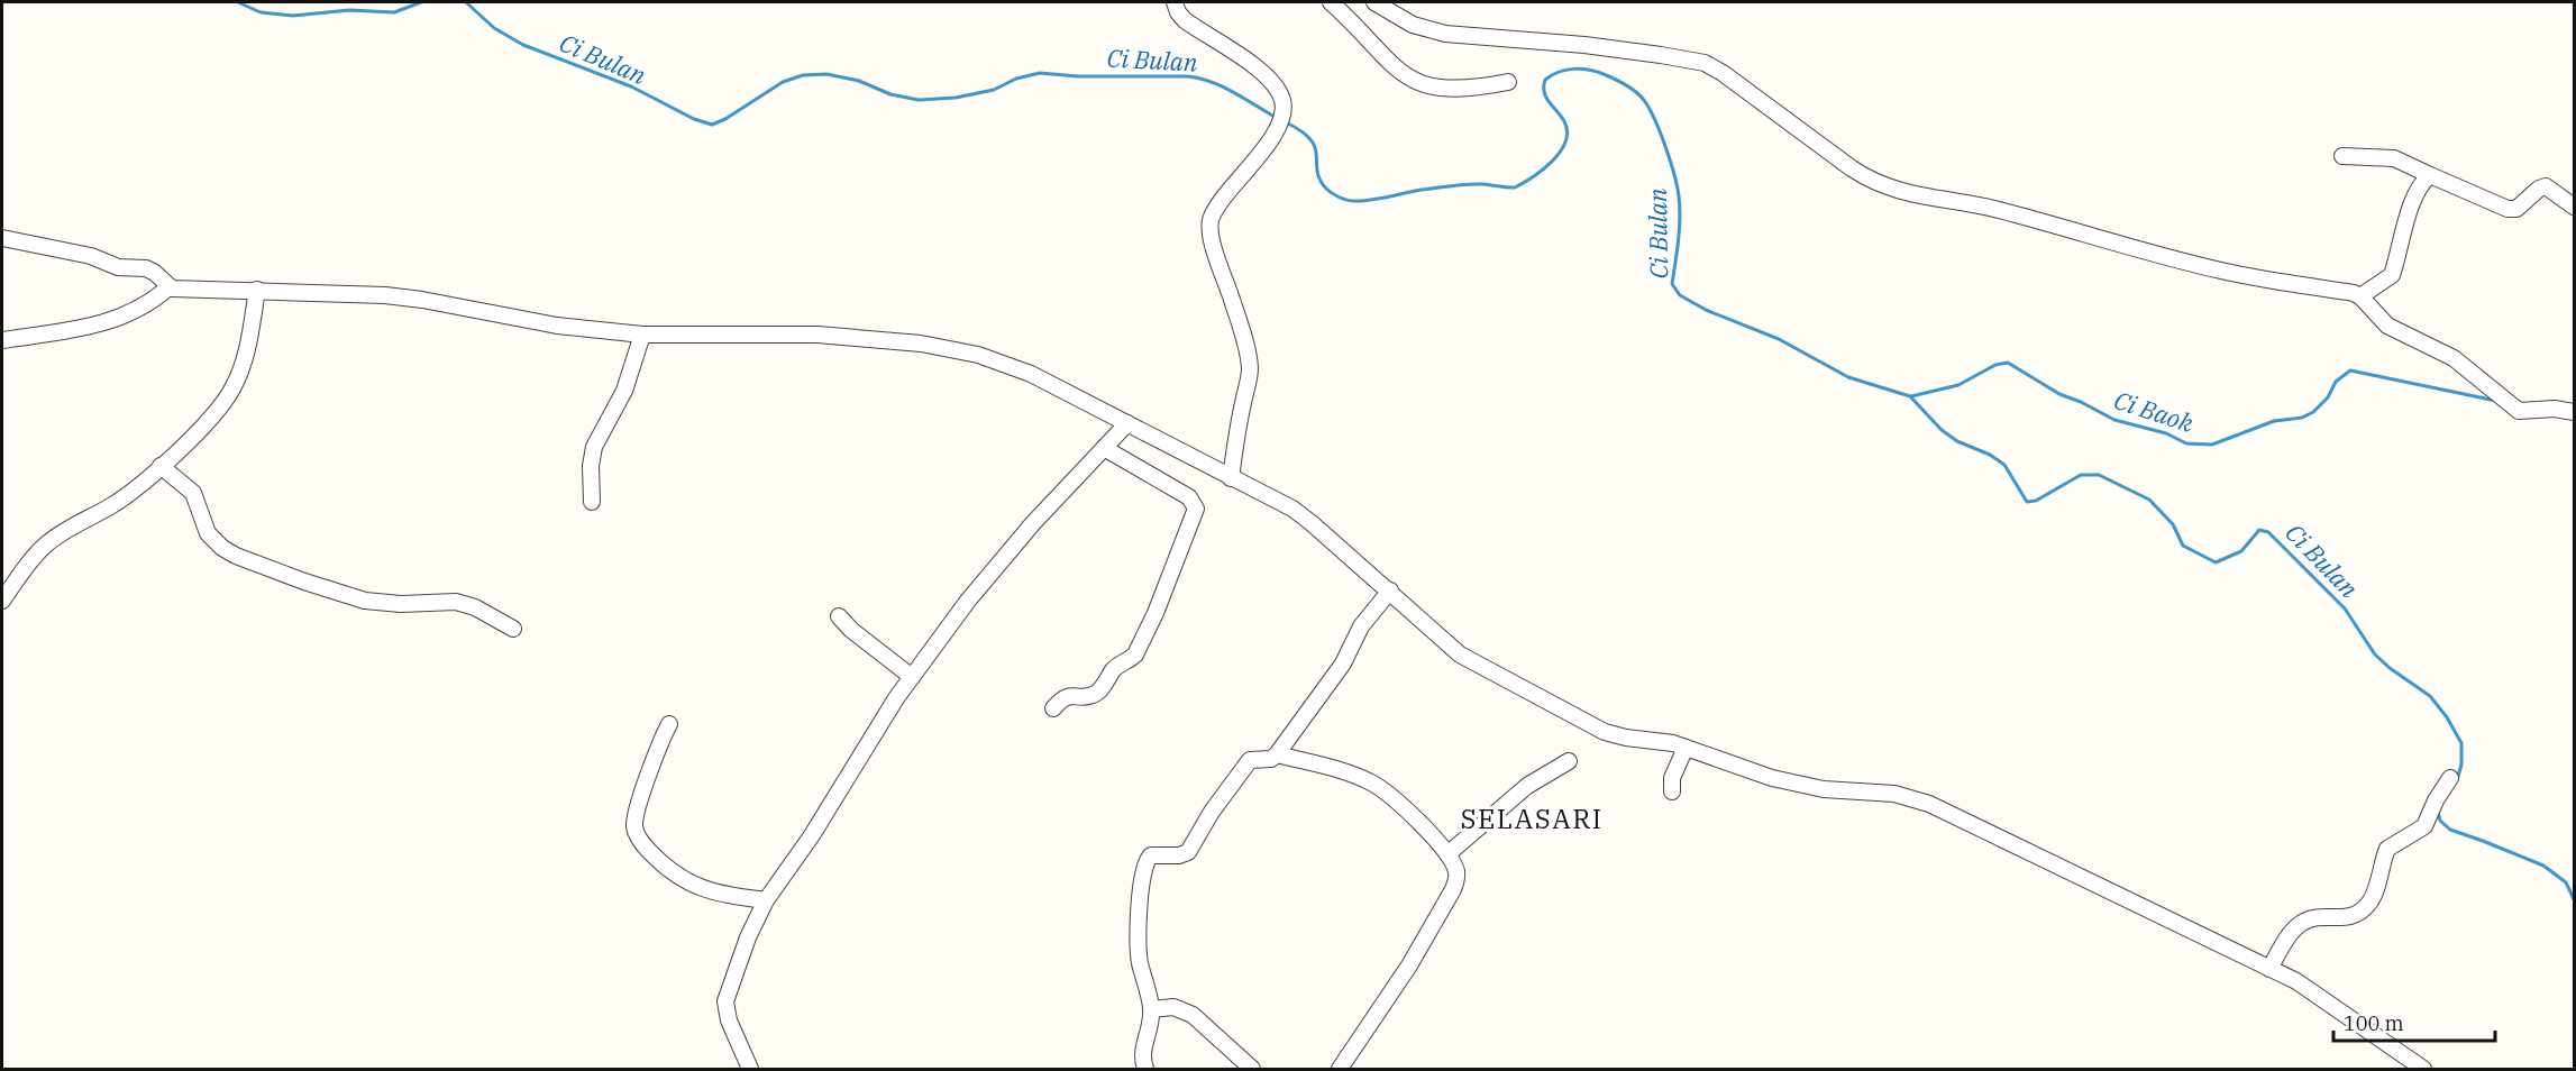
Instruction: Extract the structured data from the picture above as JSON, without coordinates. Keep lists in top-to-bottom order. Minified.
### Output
{"districts":["SELASARI"],"water":["Ci Bulan","Ci Baok"],"scale_bar":"100 m"}
